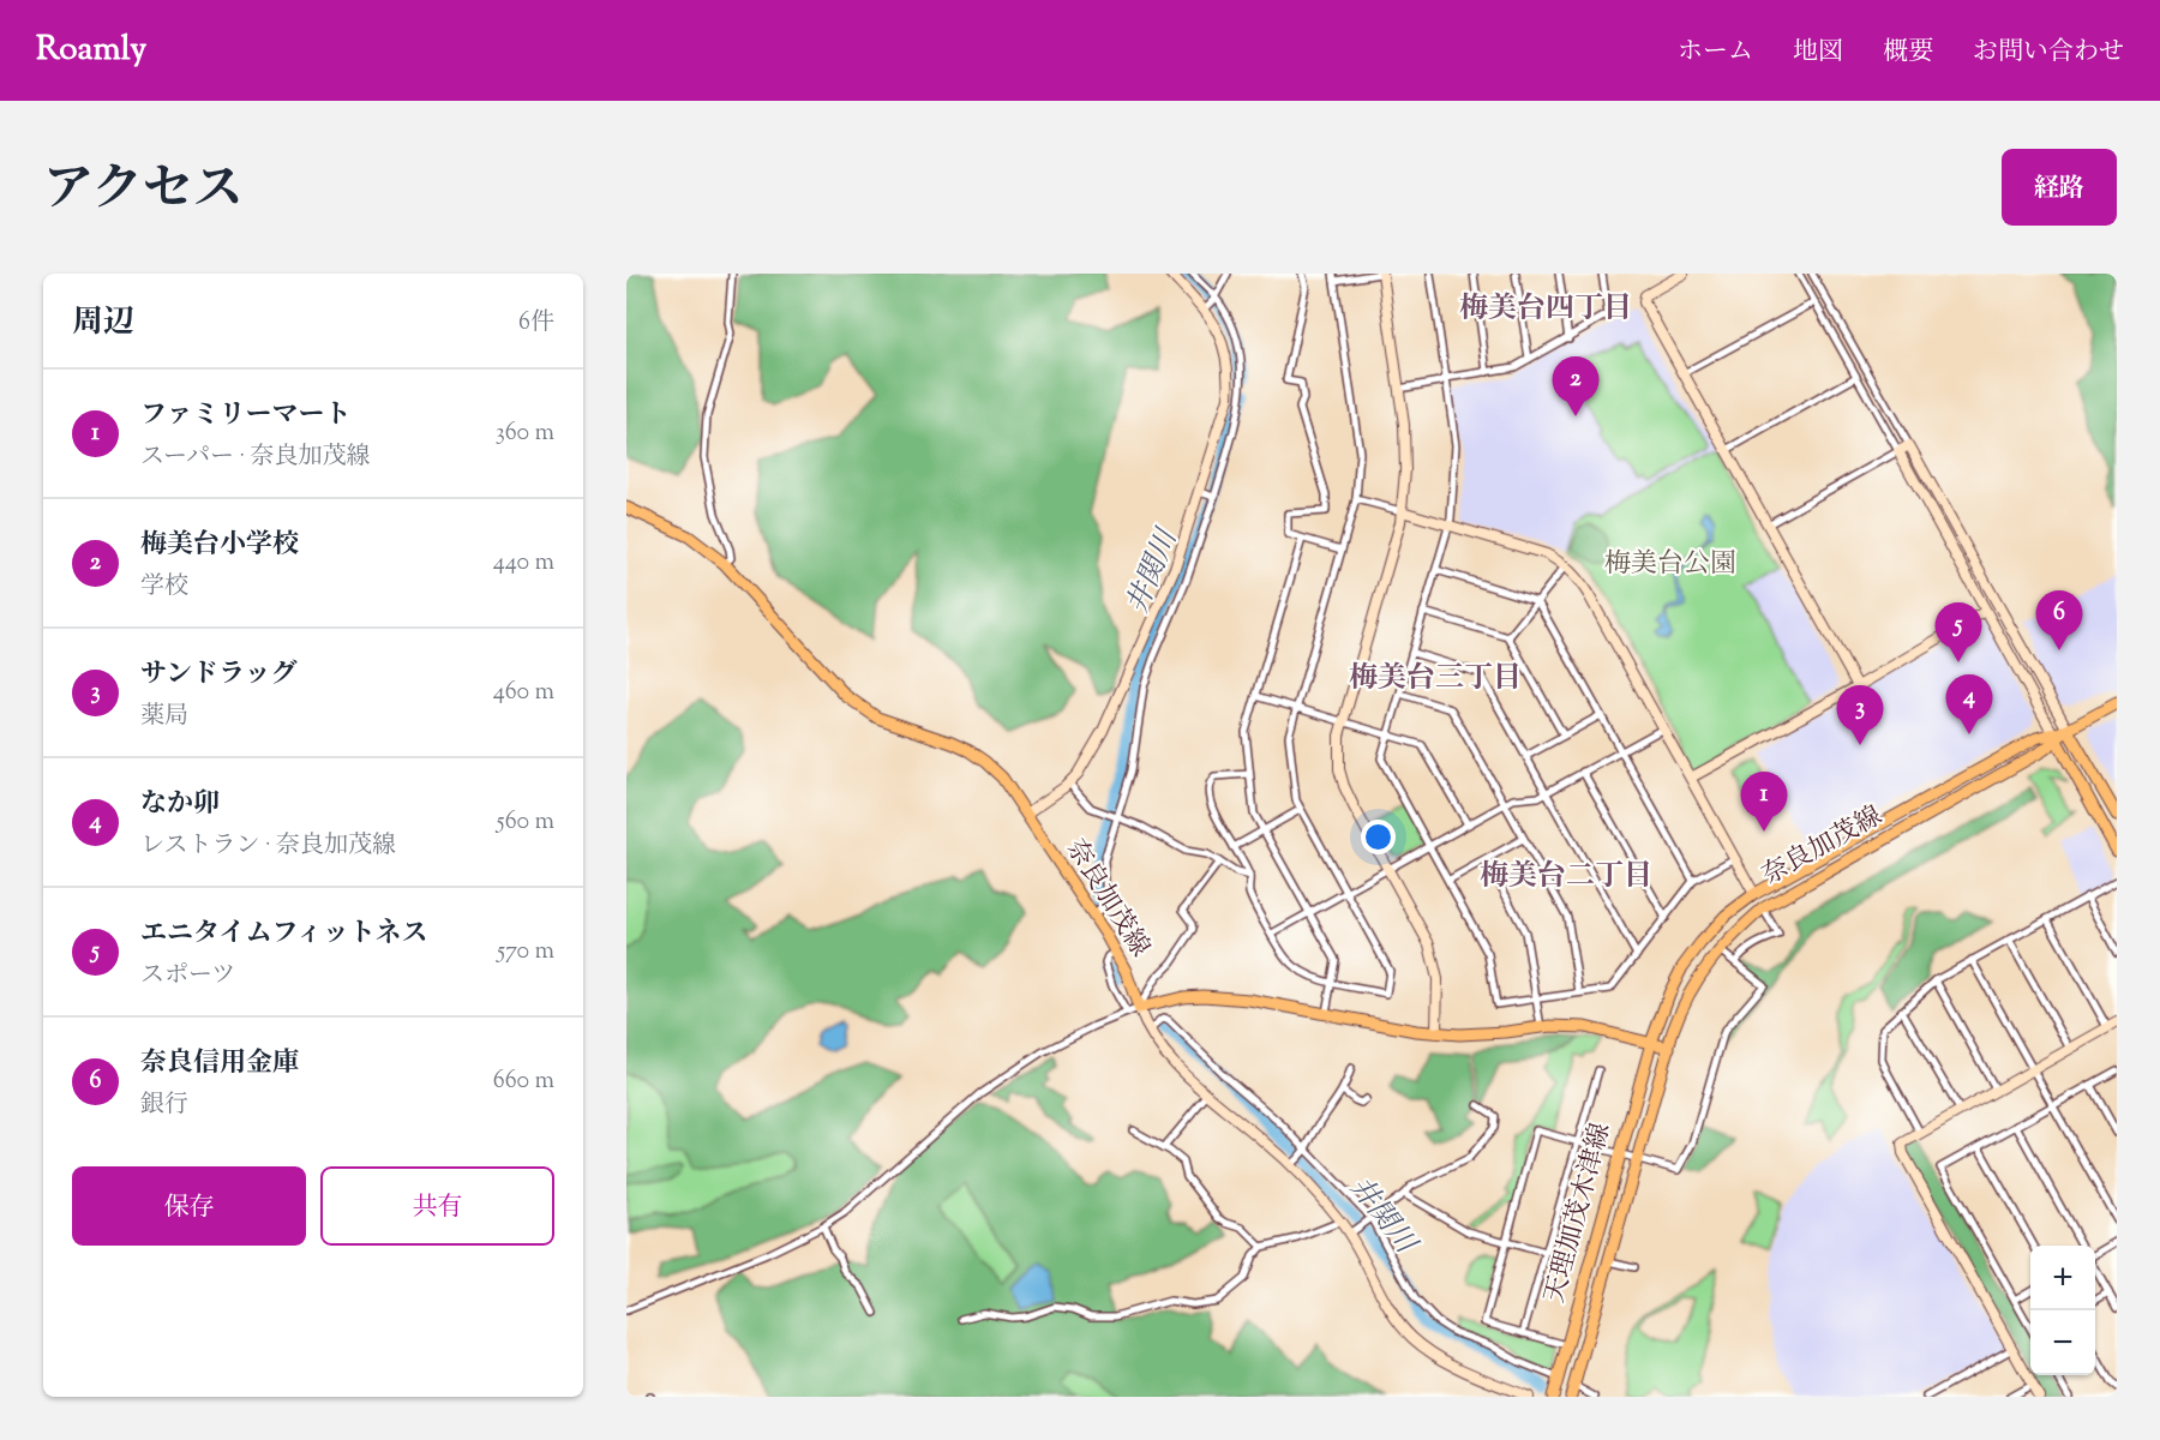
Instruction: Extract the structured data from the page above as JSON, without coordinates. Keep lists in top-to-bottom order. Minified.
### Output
{"streets":{"main road":["奈良加茂線","天理加茂木津線"]},"crossings":[["奈良加茂線","天理加茂木津線"]],"districts":["梅美台四丁目","梅美台三丁目","梅美台二丁目"],"water":["井関川"],"parks":["梅美台公園"],"page":{"header":"Roamly","nav":["ホーム","地図","概要","お問い合わせ"],"title":"アクセス","buttons":["経路",["保存","共有"]],"heading":["周辺","6件"],"pins":["2","6","5","4","3","1"],"list":[{"mark":"1","name":"ファミリーマート","note":"スーパー · 奈良加茂線","value":"360 m"},{"mark":"2","name":"梅美台小学校","note":"学校","value":"440 m"},{"mark":"3","name":"サンドラッグ","note":"薬局","value":"460 m"},{"mark":"4","name":"なか卯","note":"レストラン · 奈良加茂線","value":"560 m"},{"mark":"5","name":"エニタイムフィットネス","note":"スポーツ","value":"570 m"},{"mark":"6","name":"奈良信用金庫","note":"銀行","value":"660 m"}],"map_buttons":["+","−"]}}
